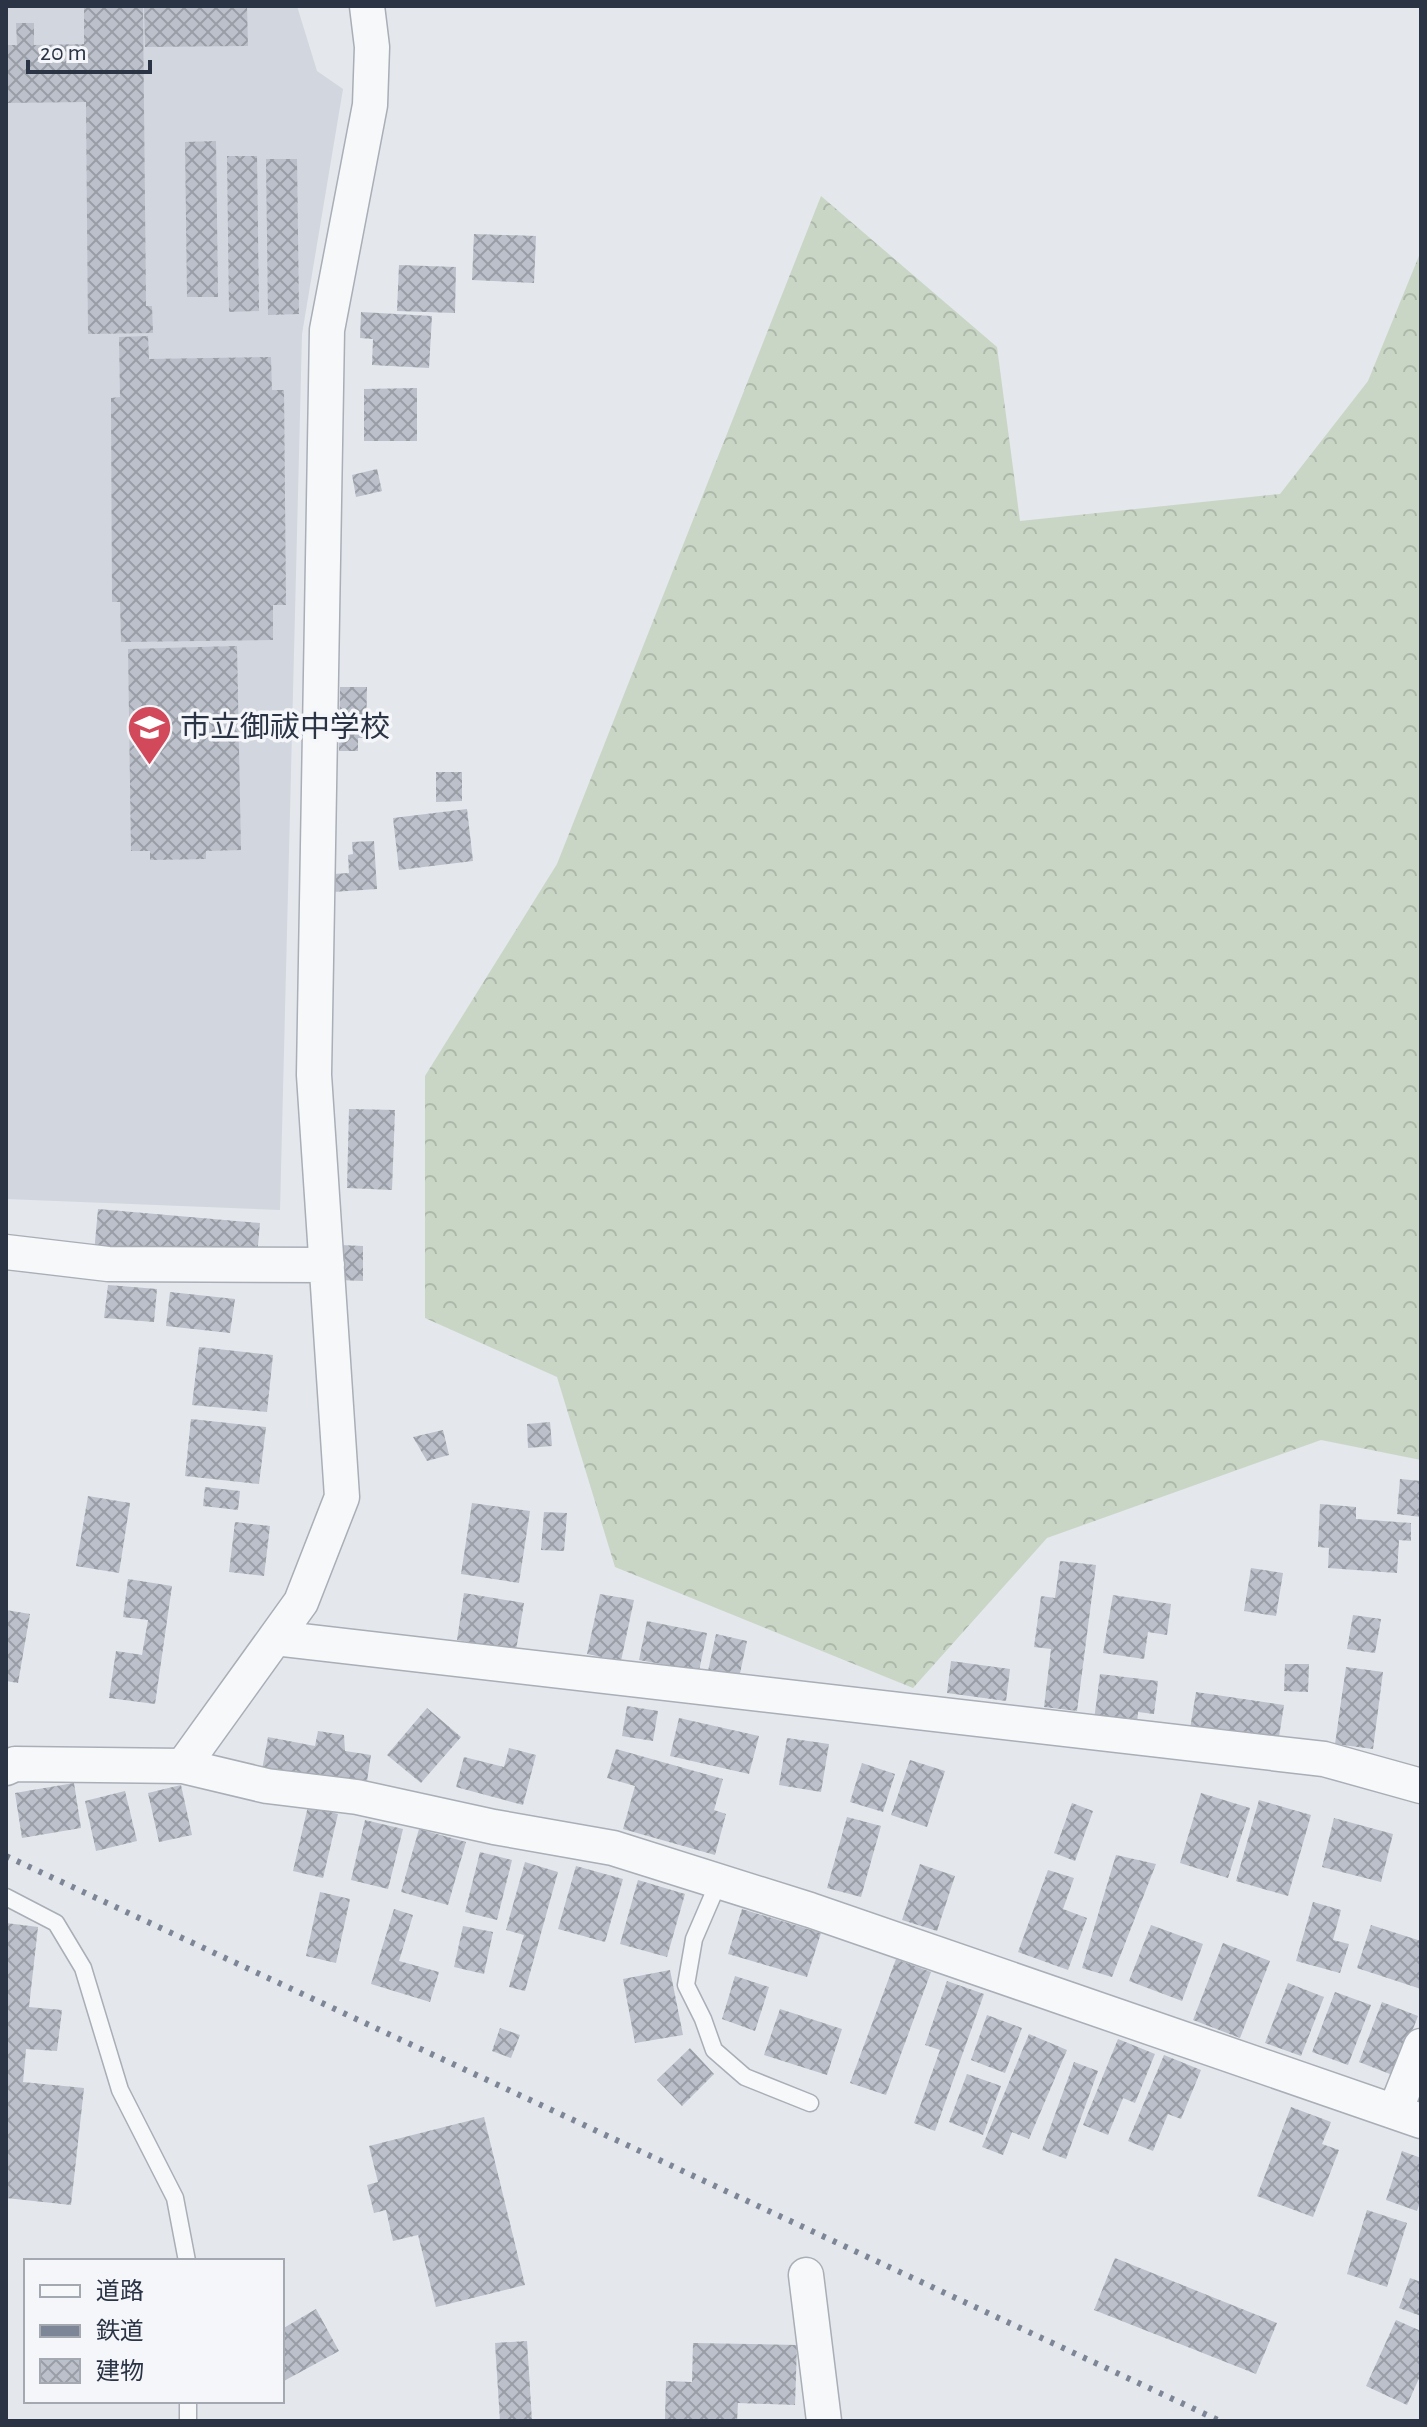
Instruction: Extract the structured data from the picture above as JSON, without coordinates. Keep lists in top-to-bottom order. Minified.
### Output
{"places":{"school or university":["市立御祓中学校"]},"legend":["道路","鉄道","建物"],"scale_bar":"20 m"}
